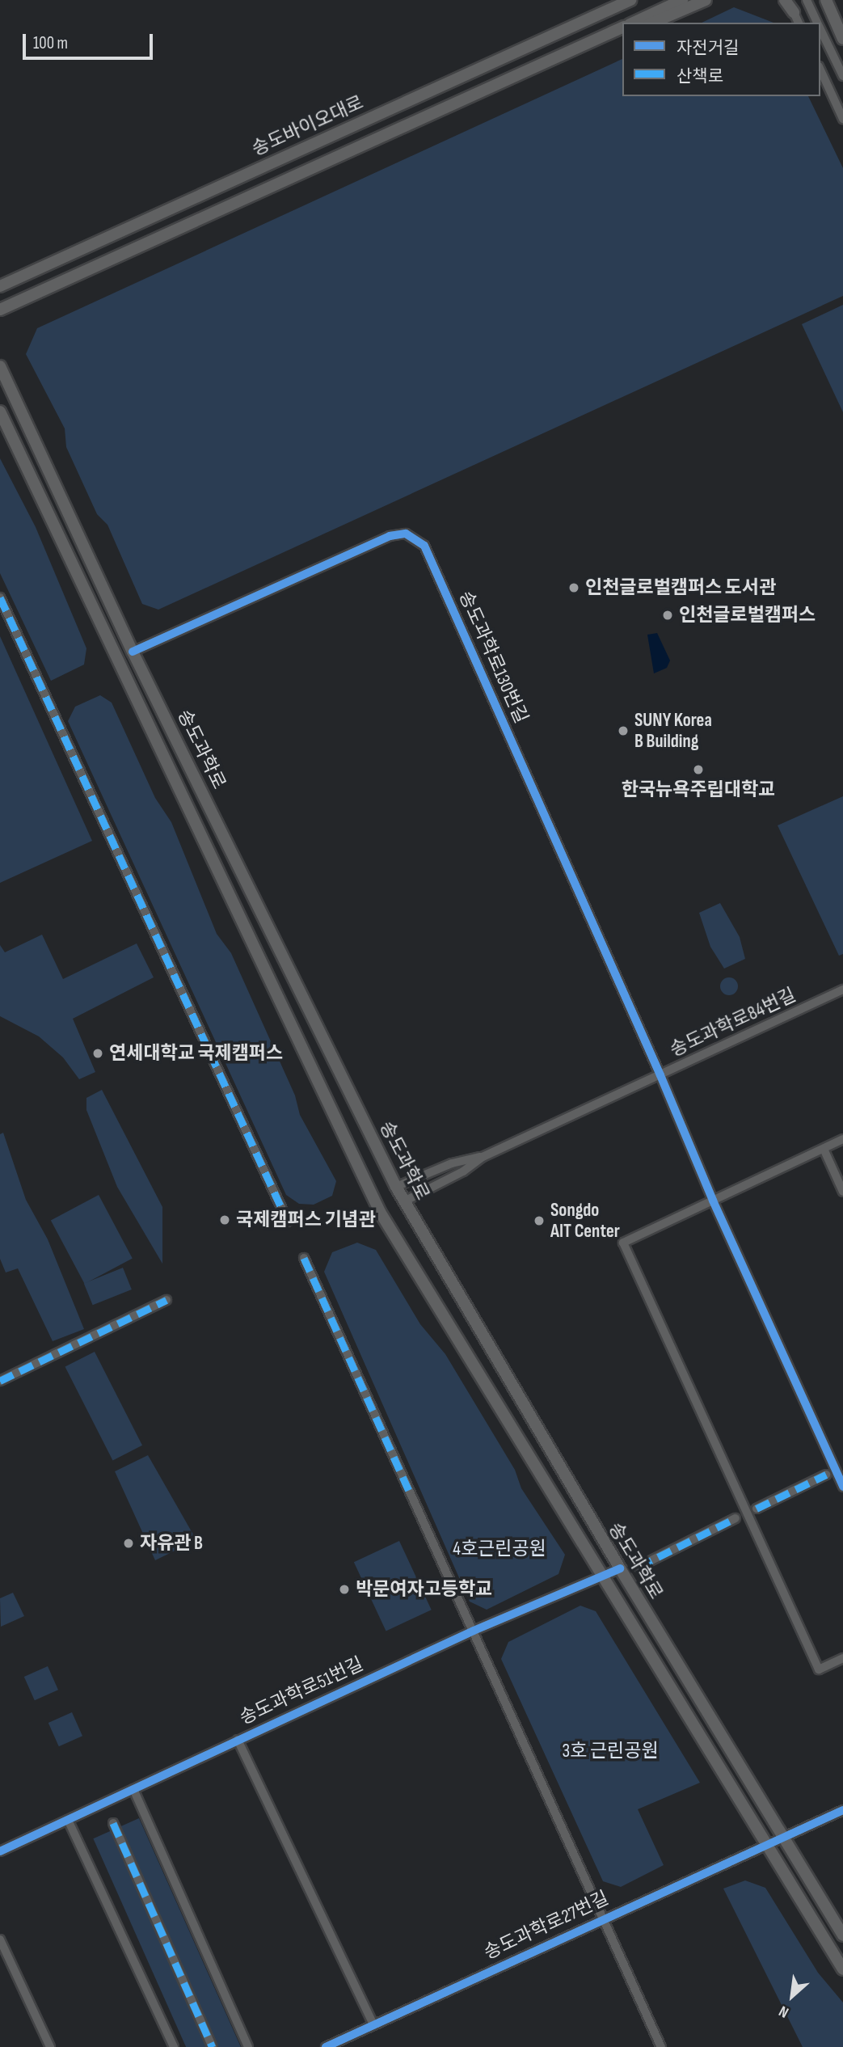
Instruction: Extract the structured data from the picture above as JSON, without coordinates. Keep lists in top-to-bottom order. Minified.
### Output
{"streets":{"main road":["송도바이오대로","송도과학로"],"street":["송도과학로130번길","송도과학로84번길","송도과학로51번길","송도과학로27번길"]},"crossings":[["송도과학로130번길","송도과학로"],["송도과학로130번길","송도과학로84번길"],["송도과학로","송도과학로84번길"],["송도과학로","송도과학로51번길"],["송도과학로","송도과학로27번길"]],"parks":["4호근린공원","3호 근린공원"],"places":["인천글로벌캠퍼스 도서관","인천글로벌캠퍼스","SUNY Korea B Building","한국뉴욕주립대학교","연세대학교 국제캠퍼스","국제캠퍼스 기념관","Songdo AIT Center","자유관 B","박문여자고등학교"],"legend":["자전거길","산책로"],"scale_bar":"100 m","north":"bottom left"}
